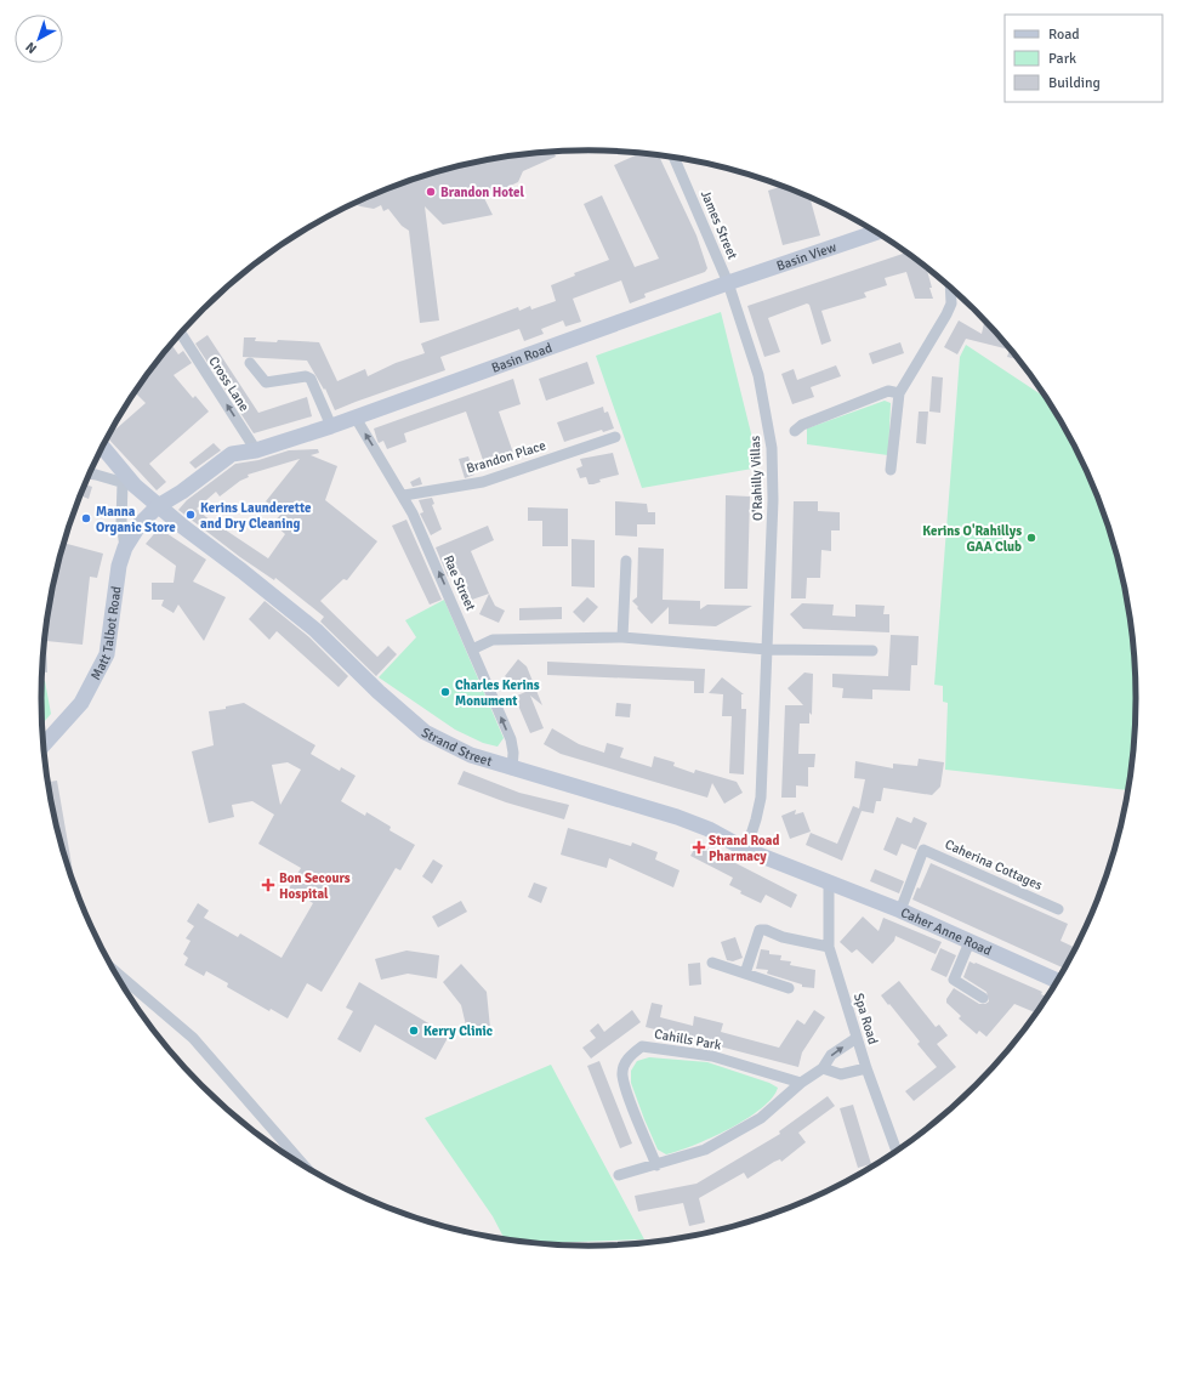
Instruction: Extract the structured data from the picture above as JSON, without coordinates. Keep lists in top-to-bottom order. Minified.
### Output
{"streets":{"street":["James Street","Basin View","Basin Road","Cross Lane","Brandon Place","O'Rahilly Villas","Rae Street","Matt Talbot Road","Strand Street","Caherina Cottages","Caher Anne Road","Spa Road","Cahills Park"]},"crossings":[["James Street","Basin View"],["James Street","Basin Road"],["James Street","O'Rahilly Villas"],["Basin View","Basin Road"],["Basin View","O'Rahilly Villas"],["Basin Road","Cross Lane"],["Basin Road","O'Rahilly Villas"],["Basin Road","Rae Street"],["Basin Road","Matt Talbot Road"],["Cross Lane","Matt Talbot Road"],["Brandon Place","Rae Street"],["O'Rahilly Villas","Strand Street"],["Rae Street","Strand Street"],["Matt Talbot Road","Strand Street"],["Strand Street","Caher Anne Road"],["Strand Street","Spa Road"],["Caherina Cottages","Caher Anne Road"],["Caher Anne Road","Spa Road"]],"one_way":["Cross Lane","Rae Street"],"places":{"other":["Brandon Hotel","Kerins Launderette and Dry Cleaning","Manna Organic Store","Kerins O'Rahillys GAA Club","Charles Kerins Monument","Kerry Clinic"],"health":["Strand Road Pharmacy","Bon Secours Hospital"]},"legend":["Road","Park","Building"],"north":"bottom left"}
